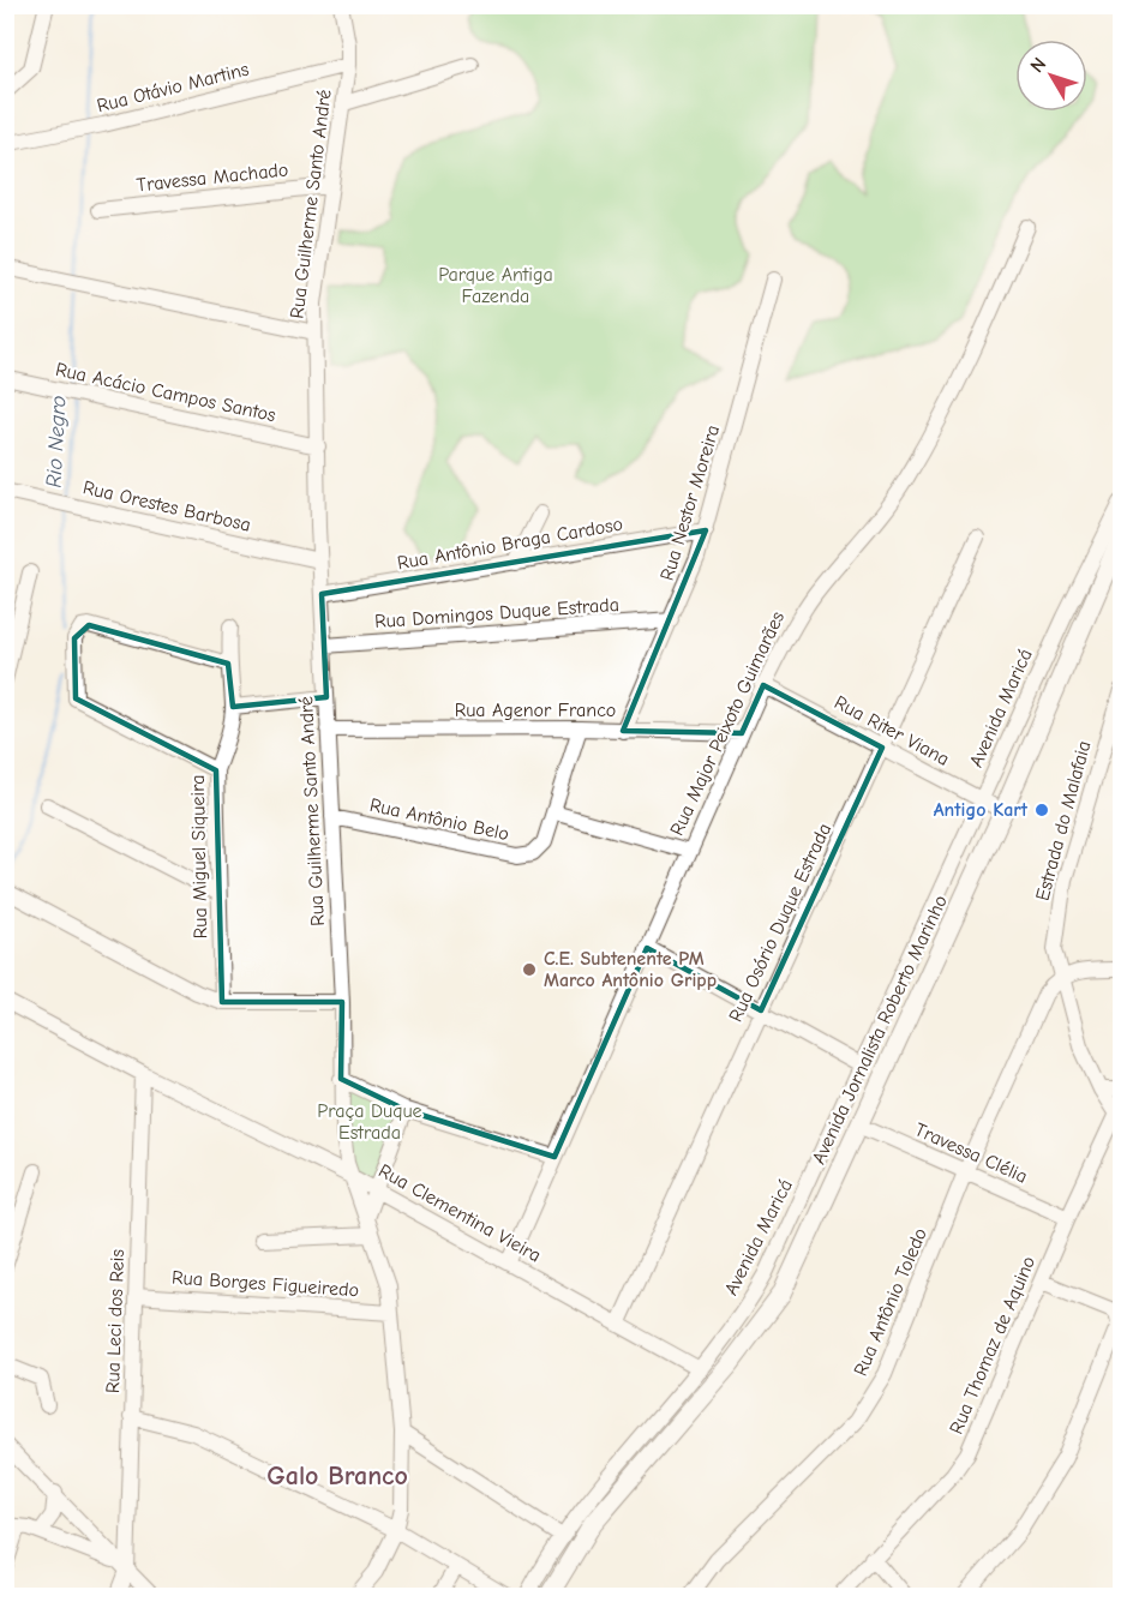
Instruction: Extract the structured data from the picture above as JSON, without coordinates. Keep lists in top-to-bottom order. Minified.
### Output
{"streets":{"main road":["Avenida Jornalista Roberto Marinho"],"street":["Rua Otávio Martins","Travessa Machado","Rua Guilherme Santo André","Rua Acácio Campos Santos","Rua Nestor Moreira","Rua Orestes Barbosa","Rua Antônio Braga Cardoso","Rua Domingos Duque Estrada","Avenida Maricá","Rua Agenor Franco","Rua Major Peixoto Guimarães","Rua Riter Viana","Rua Antônio Belo","Estrada do Malafaia","Rua Miguel Siqueira","Rua Osório Duque Estrada","Travessa Clélia","Rua Clementina Vieira","Rua Borges Figueiredo","Rua Antônio Toledo","Rua Leci dos Reis","Rua Thomaz de Aquino"]},"crossings":[["Rua Otávio Martins","Rua Guilherme Santo André"],["Travessa Machado","Rua Guilherme Santo André"],["Rua Guilherme Santo André","Rua Acácio Campos Santos"],["Rua Guilherme Santo André","Rua Orestes Barbosa"],["Rua Guilherme Santo André","Rua Antônio Braga Cardoso"],["Rua Guilherme Santo André","Rua Domingos Duque Estrada"],["Rua Guilherme Santo André","Rua Agenor Franco"],["Rua Guilherme Santo André","Rua Antônio Belo"],["Rua Guilherme Santo André","Rua Clementina Vieira"],["Rua Guilherme Santo André","Rua Borges Figueiredo"],["Rua Nestor Moreira","Rua Antônio Braga Cardoso"],["Rua Nestor Moreira","Rua Domingos Duque Estrada"],["Rua Nestor Moreira","Rua Agenor Franco"],["Avenida Maricá","Rua Riter Viana"],["Avenida Maricá","Rua Clementina Vieira"],["Rua Agenor Franco","Rua Major Peixoto Guimarães"],["Rua Agenor Franco","Rua Antônio Belo"],["Rua Major Peixoto Guimarães","Rua Riter Viana"],["Rua Major Peixoto Guimarães","Rua Clementina Vieira"],["Rua Riter Viana","Rua Osório Duque Estrada"],["Rua Riter Viana","Avenida Jornalista Roberto Marinho"],["Estrada do Malafaia","Rua Antônio Toledo"],["Estrada do Malafaia","Rua Thomaz de Aquino"],["Rua Osório Duque Estrada","Rua Clementina Vieira"],["Avenida Jornalista Roberto Marinho","Travessa Clélia"],["Travessa Clélia","Rua Antônio Toledo"],["Travessa Clélia","Rua Thomaz de Aquino"],["Rua Clementina Vieira","Rua Leci dos Reis"],["Rua Borges Figueiredo","Rua Leci dos Reis"]],"districts":["Galo Branco"],"water":["Rio Negro"],"parks":["Parque Antiga Fazenda","Praça Duque Estrada"],"places":["Antigo Kart","C.E. Subtenente PM Marco Antônio Gripp"],"north":"top left"}
